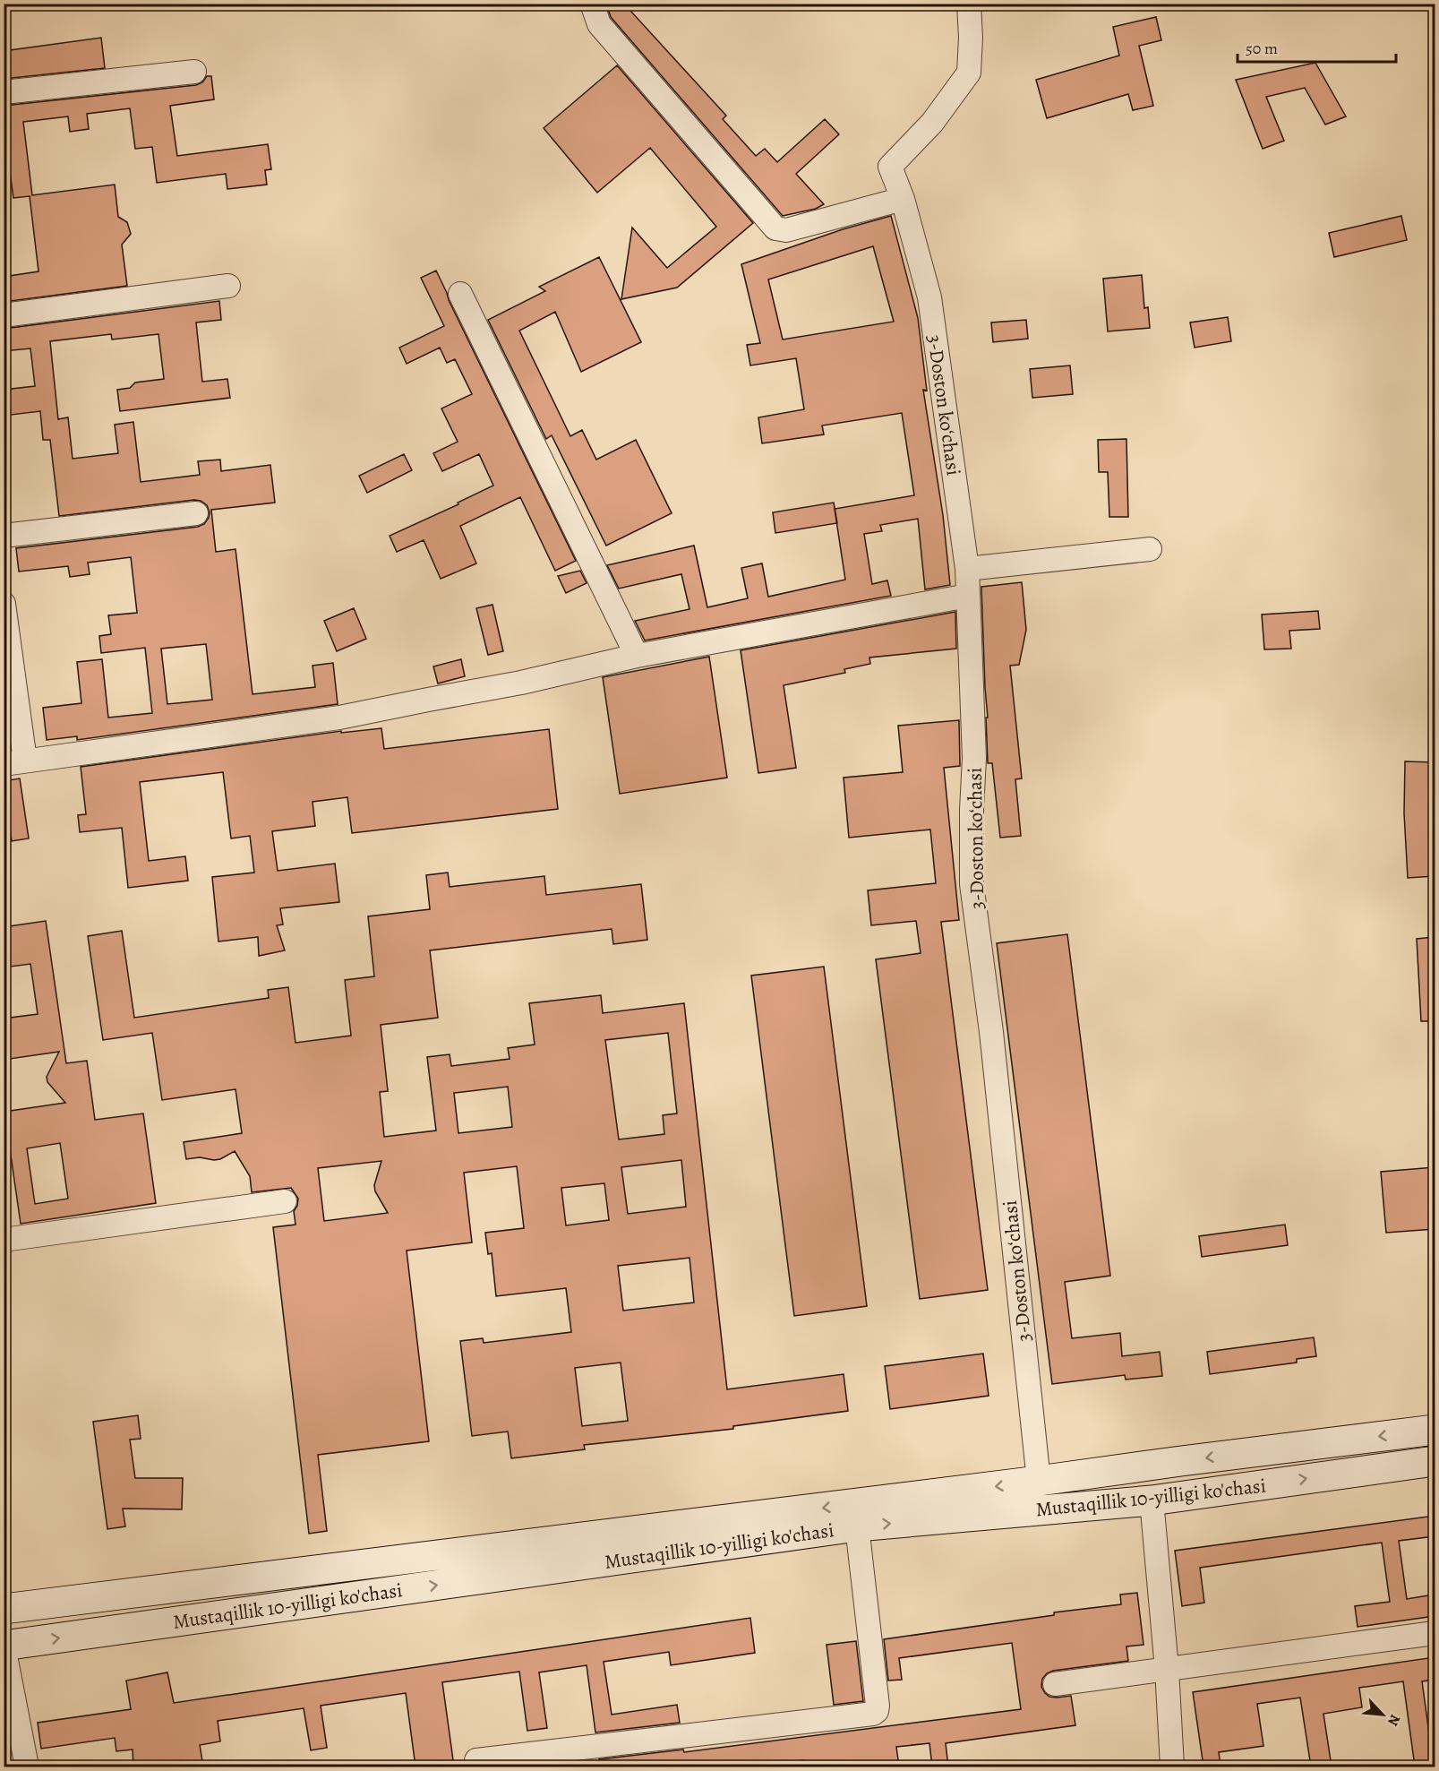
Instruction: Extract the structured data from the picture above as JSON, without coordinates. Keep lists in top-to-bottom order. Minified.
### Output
{"streets":{"main road":["Mustaqillik 10-yilligi ko'chasi"],"street":["3-Doston koʻchasi"]},"crossings":[["3-Doston koʻchasi","Mustaqillik 10-yilligi ko'chasi"]],"scale_bar":"50 m","north":"bottom right"}
